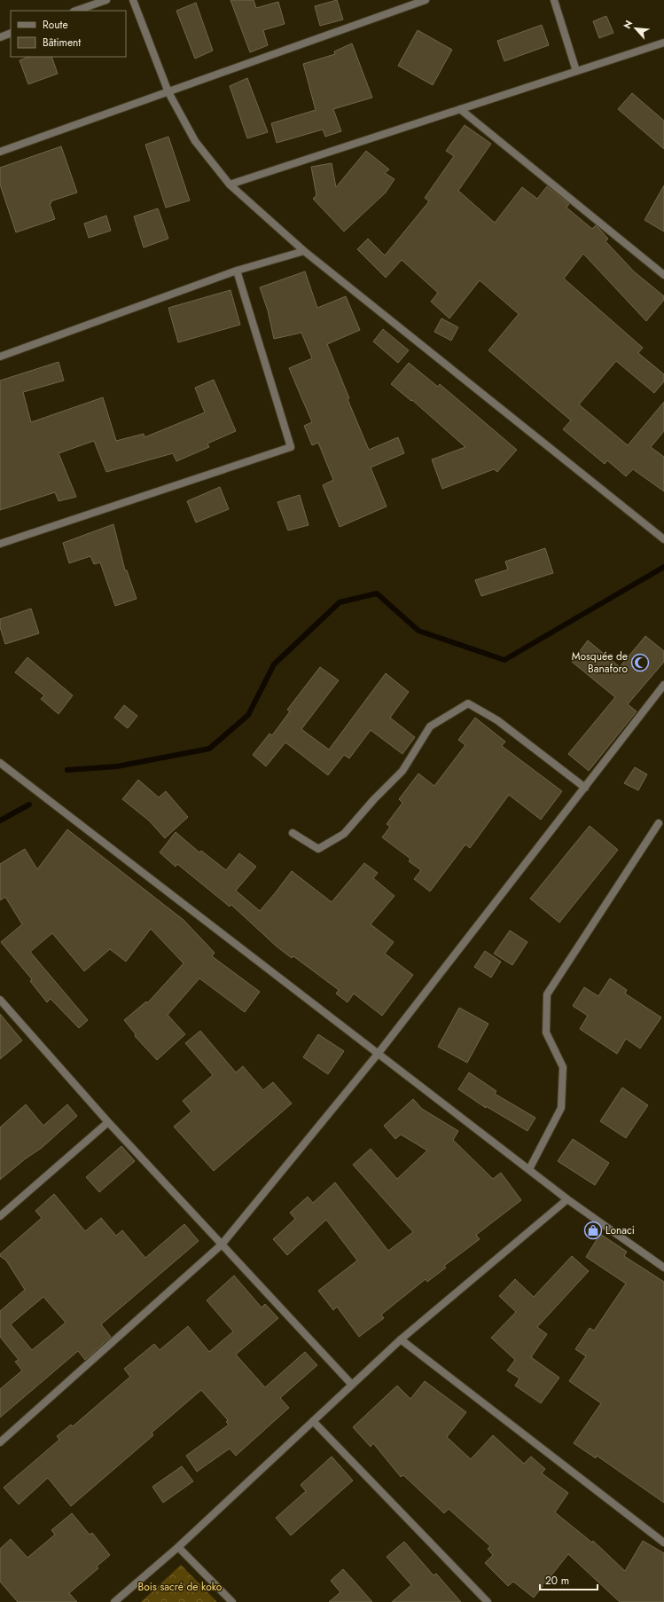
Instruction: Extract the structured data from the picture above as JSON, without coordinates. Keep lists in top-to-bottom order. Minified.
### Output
{"parks":["Bois sacré de koko"],"places":{"mosque":["Mosquée de Banaforo"],"shop":["Lonaci"]},"legend":["Route","Bâtiment"],"scale_bar":"20 m","north":"top left"}
